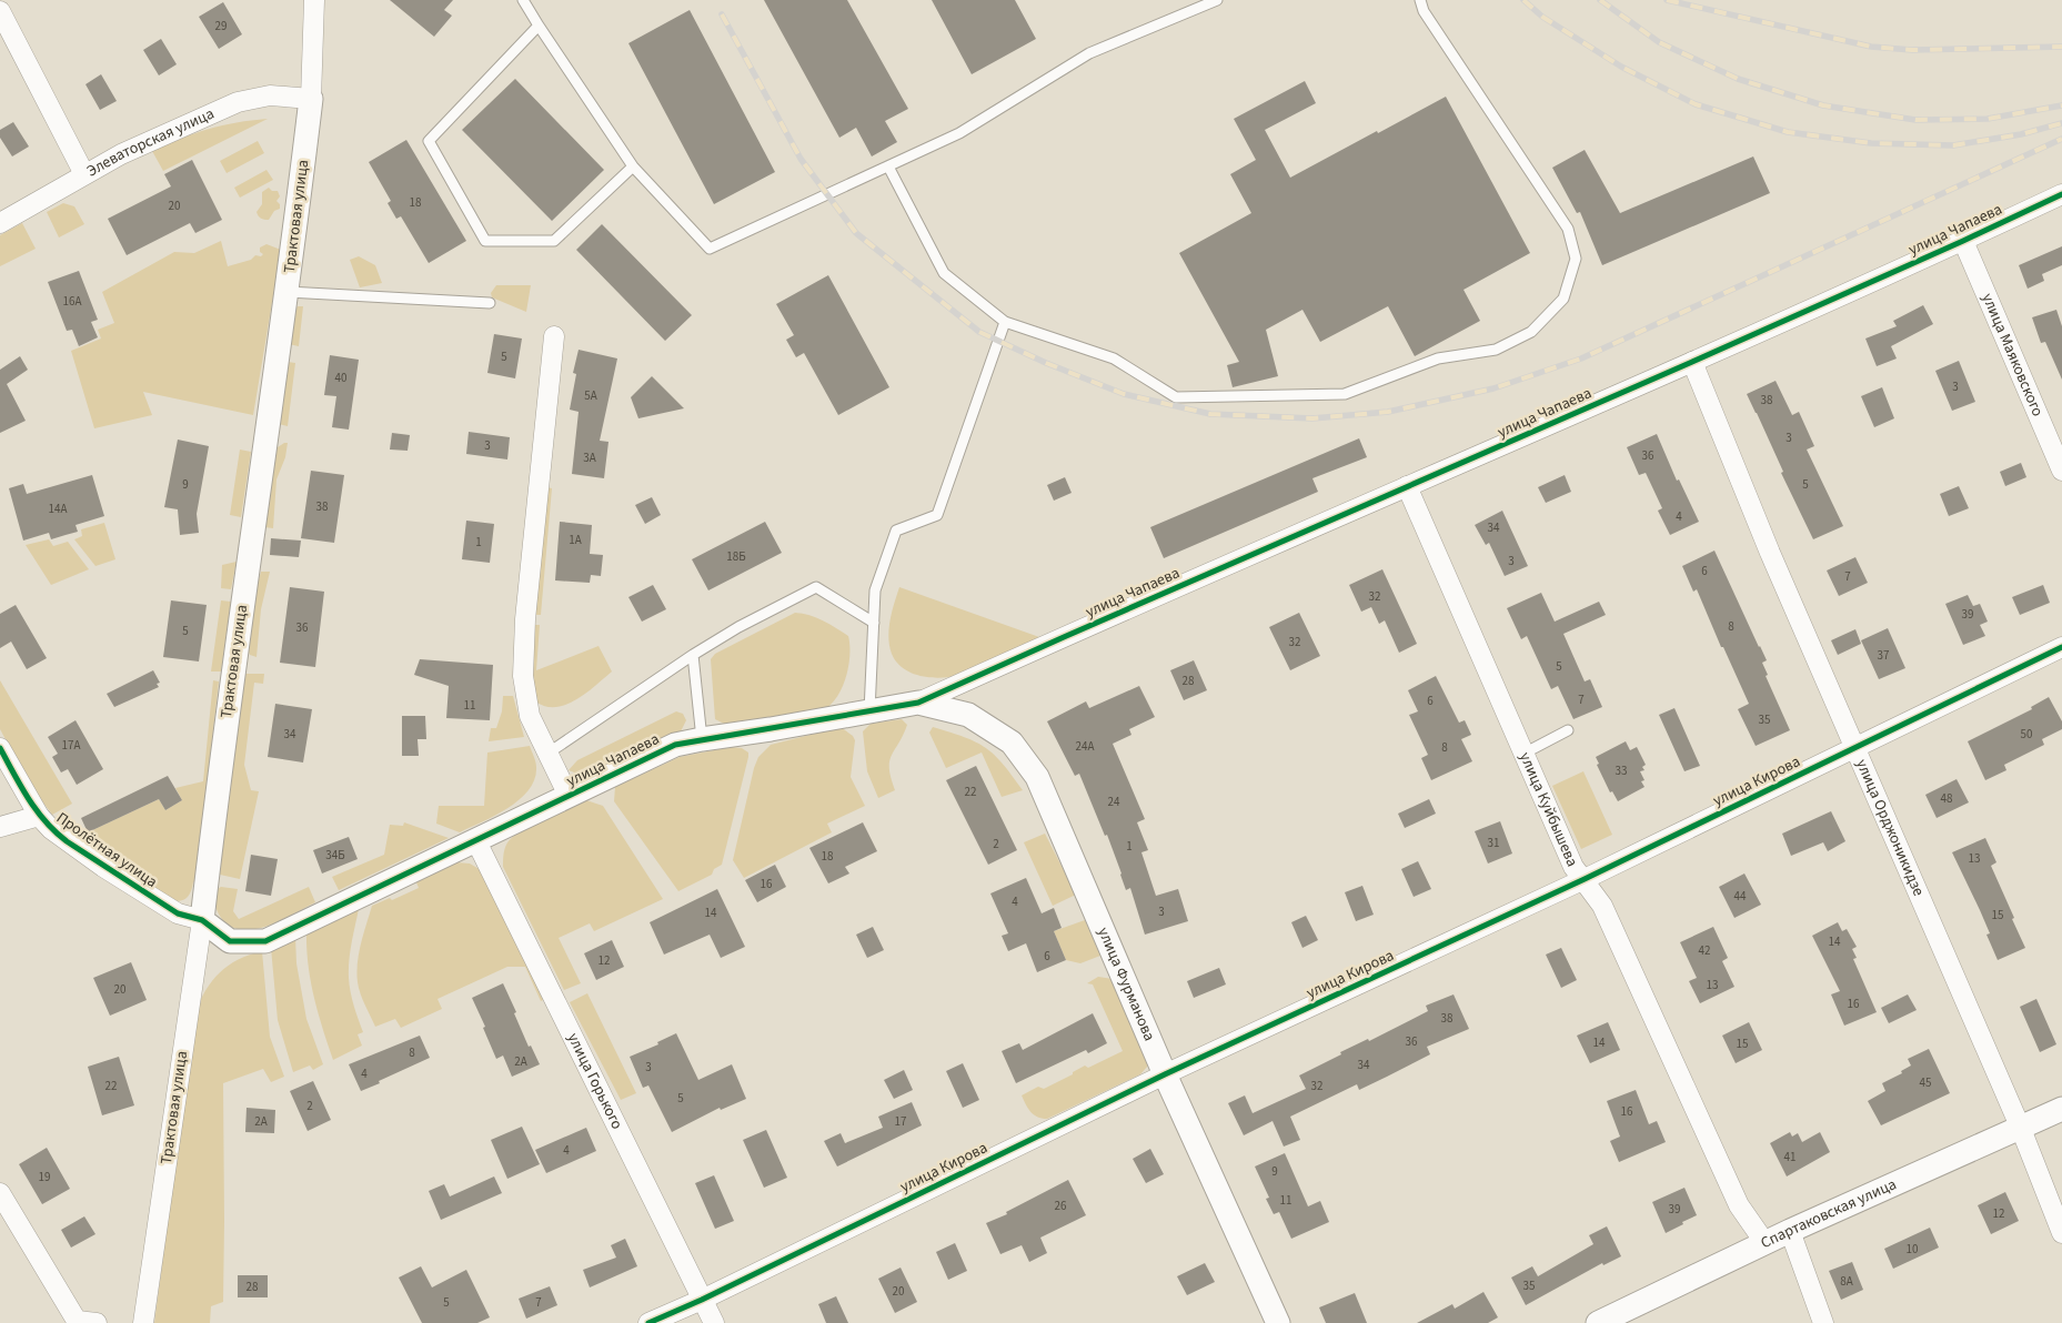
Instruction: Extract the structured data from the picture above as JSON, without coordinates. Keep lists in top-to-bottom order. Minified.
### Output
{"streets":{"street":["Элеваторская улица","Трактовая улица","улица Чапаева","улица Маяковского","улица Кирова","улица Куйбышева","улица Орджоникидзе","Пролётная улица","улица Фурманова","улица Горького","Спартаковская улица"]},"crossings":[["Элеваторская улица","Трактовая улица"],["Трактовая улица","улица Чапаева"],["Трактовая улица","Пролётная улица"],["улица Чапаева","улица Маяковского"],["улица Чапаева","улица Куйбышева"],["улица Чапаева","улица Орджоникидзе"],["улица Чапаева","Пролётная улица"],["улица Чапаева","улица Фурманова"],["улица Чапаева","улица Горького"],["улица Кирова","улица Куйбышева"],["улица Кирова","улица Орджоникидзе"],["улица Кирова","улица Фурманова"],["улица Кирова","улица Горького"],["улица Куйбышева","Спартаковская улица"],["улица Орджоникидзе","Спартаковская улица"]],"house_numbers":["29","18","20","16А","5","40","3","5А","38","3","3","36","3А","9","5","38","14А","4","34","1А","1","18Б","3","6","7","32","39","8","36","5","32","37","5","28","7","6","11","35","34","50","17А","24А","8","33","22","48","24","31","2","1","34Б","18","13","16","44","4","3","14","15","14","42","6","12","13","20","16","38","36","14","15","8","2А","34","3","4","45","22","32","5","2","16","2А","17","4","41","9","19","11","26","39","12","10","8А","35","28","20","5","7"]}
